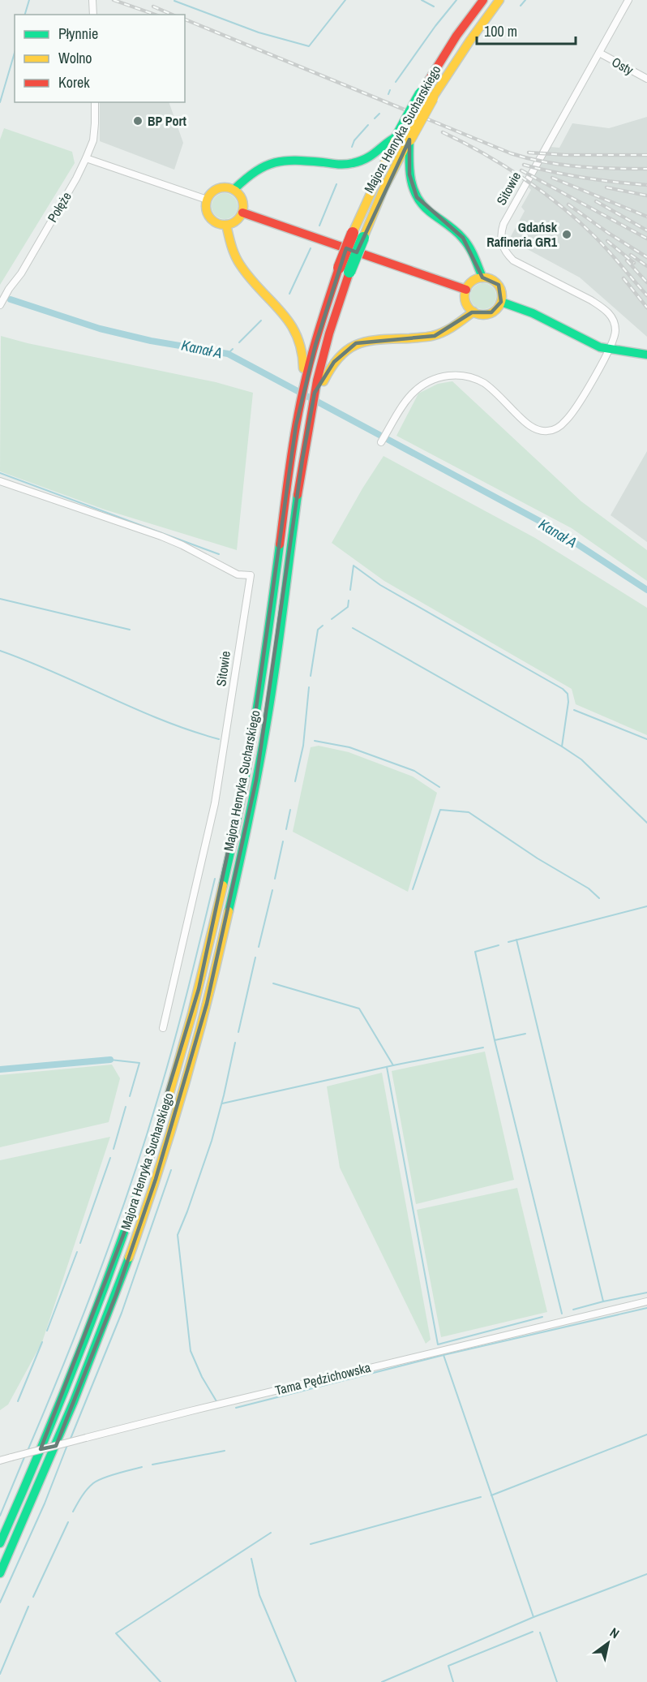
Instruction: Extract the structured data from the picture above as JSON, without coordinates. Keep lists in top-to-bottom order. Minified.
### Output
{"streets":{"main road":["Majora Henryka Sucharskiego"],"street":["Osty","Sitowie","Połęże","Tama Pędzichowska"]},"crossings":[["Osty","Sitowie"]],"water":["Kanał A"],"places":["BP Port","Gdańsk Rafineria GR1"],"legend":["Płynnie","Wolno","Korek"],"scale_bar":"100 m","north":"top right"}
